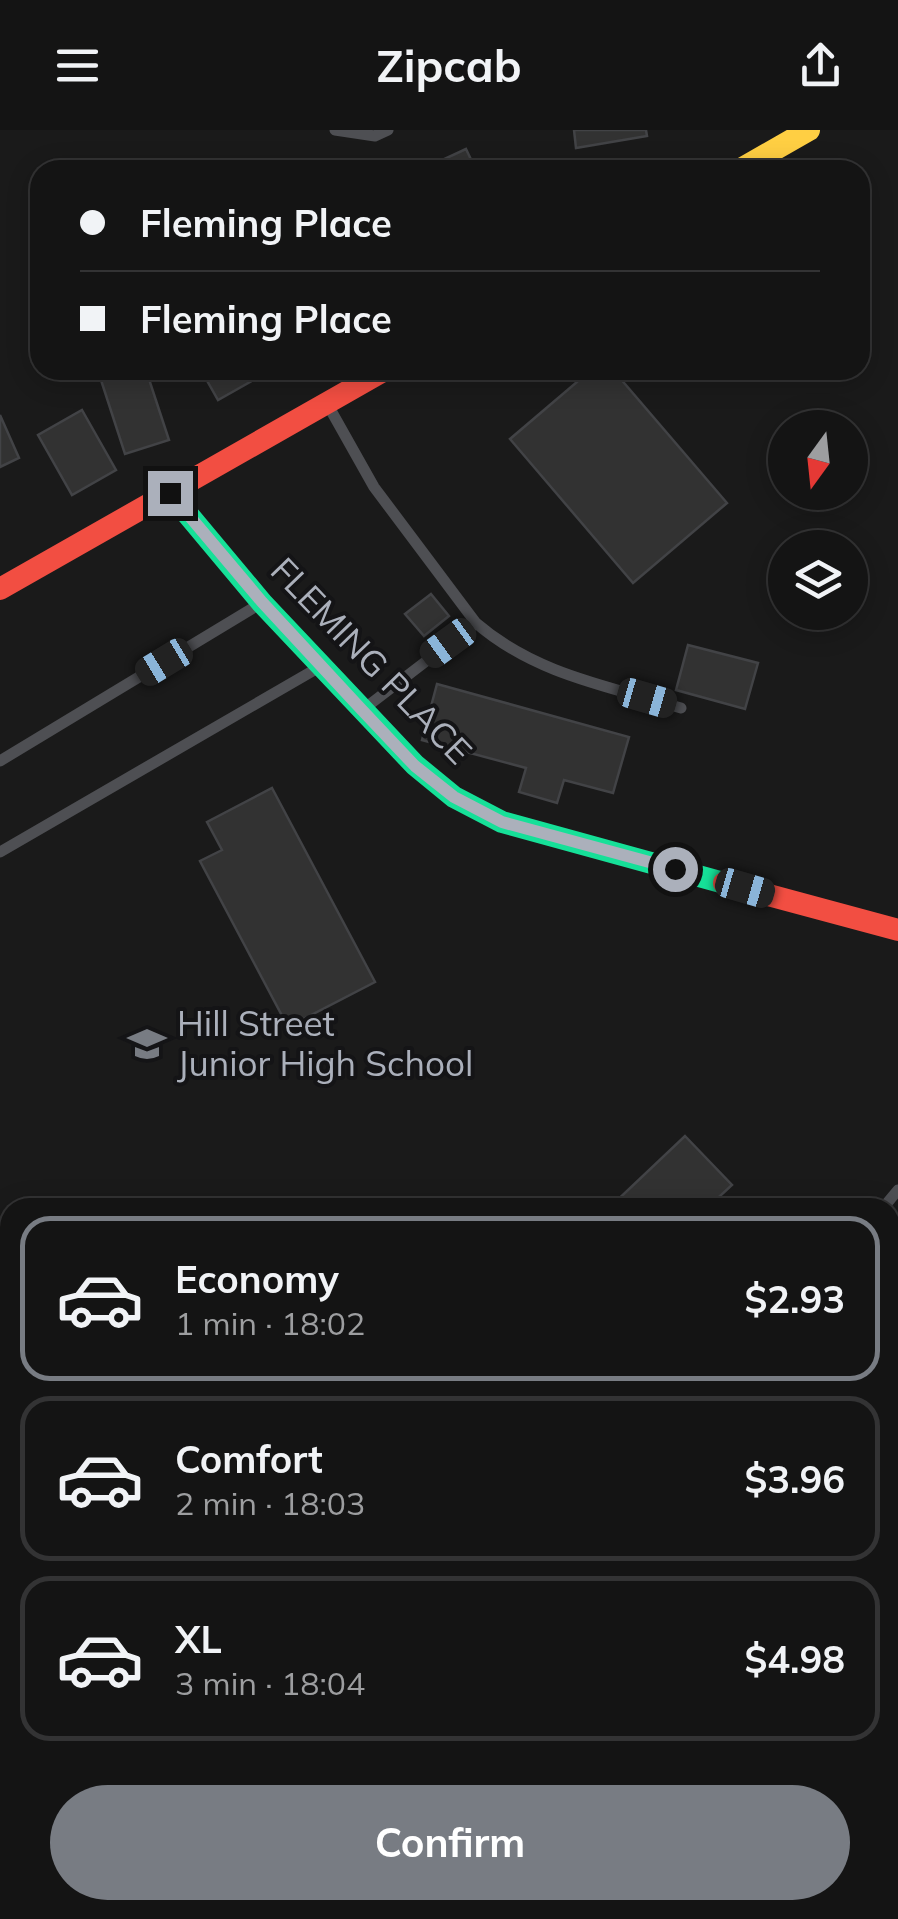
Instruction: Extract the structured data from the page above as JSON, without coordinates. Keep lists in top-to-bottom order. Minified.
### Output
{"streets":{"street":["FLEMING PLACE"]},"places":{"school or university":["Hill Street Junior High School"]},"north":"bottom","page":{"header":"Zipcab","banner":["Fleming Place","Fleming Place"],"list":[{"name":"Economy","note":"1 min · 18:02","value":"$2.93"},{"name":"Comfort","note":"2 min · 18:03","value":"$3.96"},{"name":"XL","note":"3 min · 18:04","value":"$4.98"}],"buttons":"Confirm"}}
